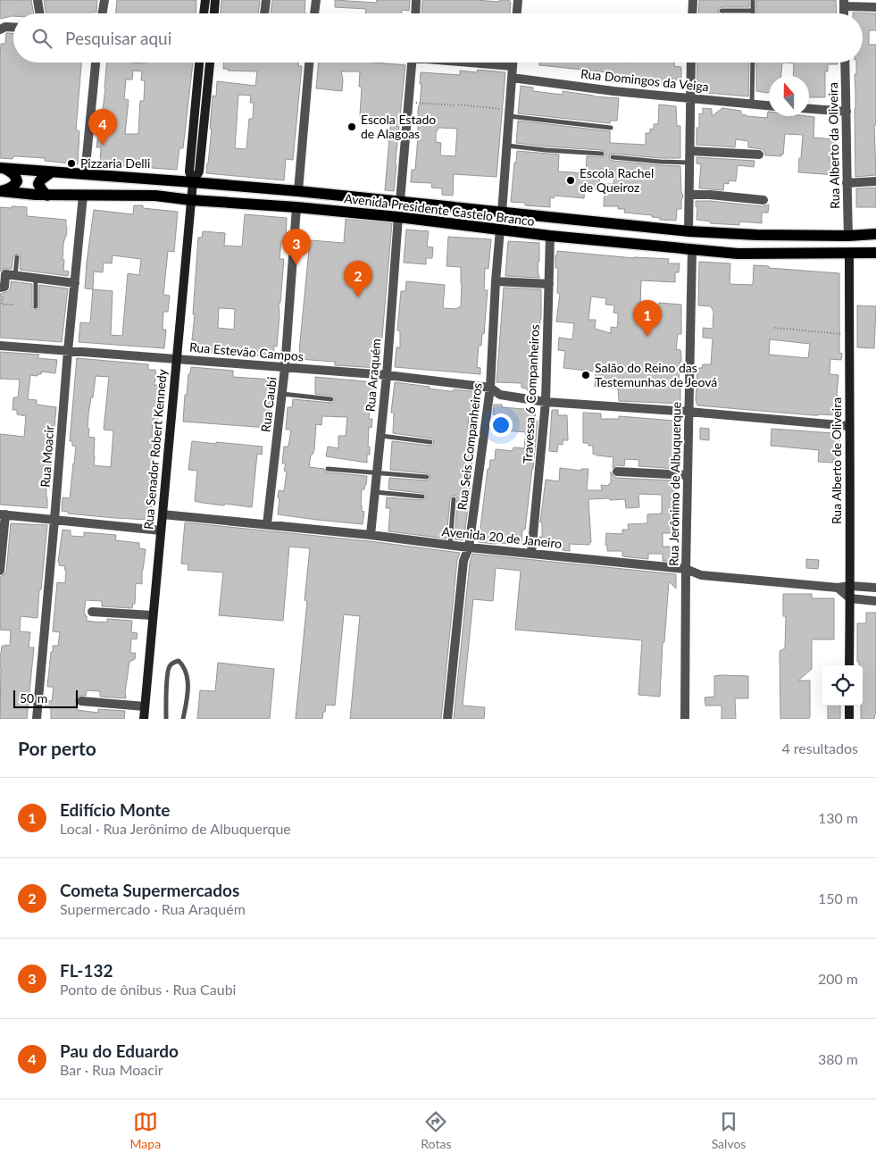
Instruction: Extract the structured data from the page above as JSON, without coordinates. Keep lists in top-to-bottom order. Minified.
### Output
{"streets":{"main road":["Avenida Presidente Castelo Branco"],"street":["Rua Domingos da Veiga","Rua Alberto da Oliveira","Rua Estevão Campos","Rua Araquém","Travessa 6 Companheiros","Rua Caubi","Rua Seis Companheiros","Rua Senador Robert Kennedy","Rua Moacir","Rua Alberto de Oliveira","Rua Jerônimo de Albuquerque","Avenida 20 de Janeiro"]},"crossings":[["Rua Alberto da Oliveira","Avenida Presidente Castelo Branco"],["Avenida Presidente Castelo Branco","Rua Araquém"],["Avenida Presidente Castelo Branco","Travessa 6 Companheiros"],["Avenida Presidente Castelo Branco","Rua Caubi"],["Avenida Presidente Castelo Branco","Rua Seis Companheiros"],["Avenida Presidente Castelo Branco","Rua Senador Robert Kennedy"],["Avenida Presidente Castelo Branco","Rua Moacir"],["Avenida Presidente Castelo Branco","Rua Alberto de Oliveira"],["Avenida Presidente Castelo Branco","Rua Jerônimo de Albuquerque"],["Rua Estevão Campos","Rua Araquém"],["Rua Estevão Campos","Travessa 6 Companheiros"],["Rua Estevão Campos","Rua Caubi"],["Rua Estevão Campos","Rua Seis Companheiros"],["Rua Estevão Campos","Rua Senador Robert Kennedy"],["Rua Estevão Campos","Rua Moacir"],["Rua Estevão Campos","Rua Alberto de Oliveira"],["Rua Estevão Campos","Rua Jerônimo de Albuquerque"],["Rua Araquém","Avenida 20 de Janeiro"],["Travessa 6 Companheiros","Avenida 20 de Janeiro"],["Rua Caubi","Avenida 20 de Janeiro"],["Rua Seis Companheiros","Avenida 20 de Janeiro"],["Rua Senador Robert Kennedy","Avenida 20 de Janeiro"],["Rua Alberto de Oliveira","Avenida 20 de Janeiro"],["Rua Jerônimo de Albuquerque","Avenida 20 de Janeiro"]],"places":["Escola Estado de Alagoas","Pizzaria Delli","Escola Rachel de Queiroz","Salão do Reino das Testemunhas de Jeová"],"scale_bar":"50 m","north":"top","page":{"search":"Pesquisar aqui","pins":["4","3","2","1"],"scale":"50 m","heading":["Por perto","4 resultados"],"list":[{"mark":"1","name":"Edifício Monte","note":"Local · Rua Jerônimo de Albuquerque","value":"130 m"},{"mark":"2","name":"Cometa Supermercados","note":"Supermercado · Rua Araquém","value":"150 m"},{"mark":"3","name":"FL-132","note":"Ponto de ônibus · Rua Caubi","value":"200 m"},{"mark":"4","name":"Pau do Eduardo","note":"Bar · Rua Moacir","value":"380 m"}],"nav":["Mapa","Rotas","Salvos"]}}
